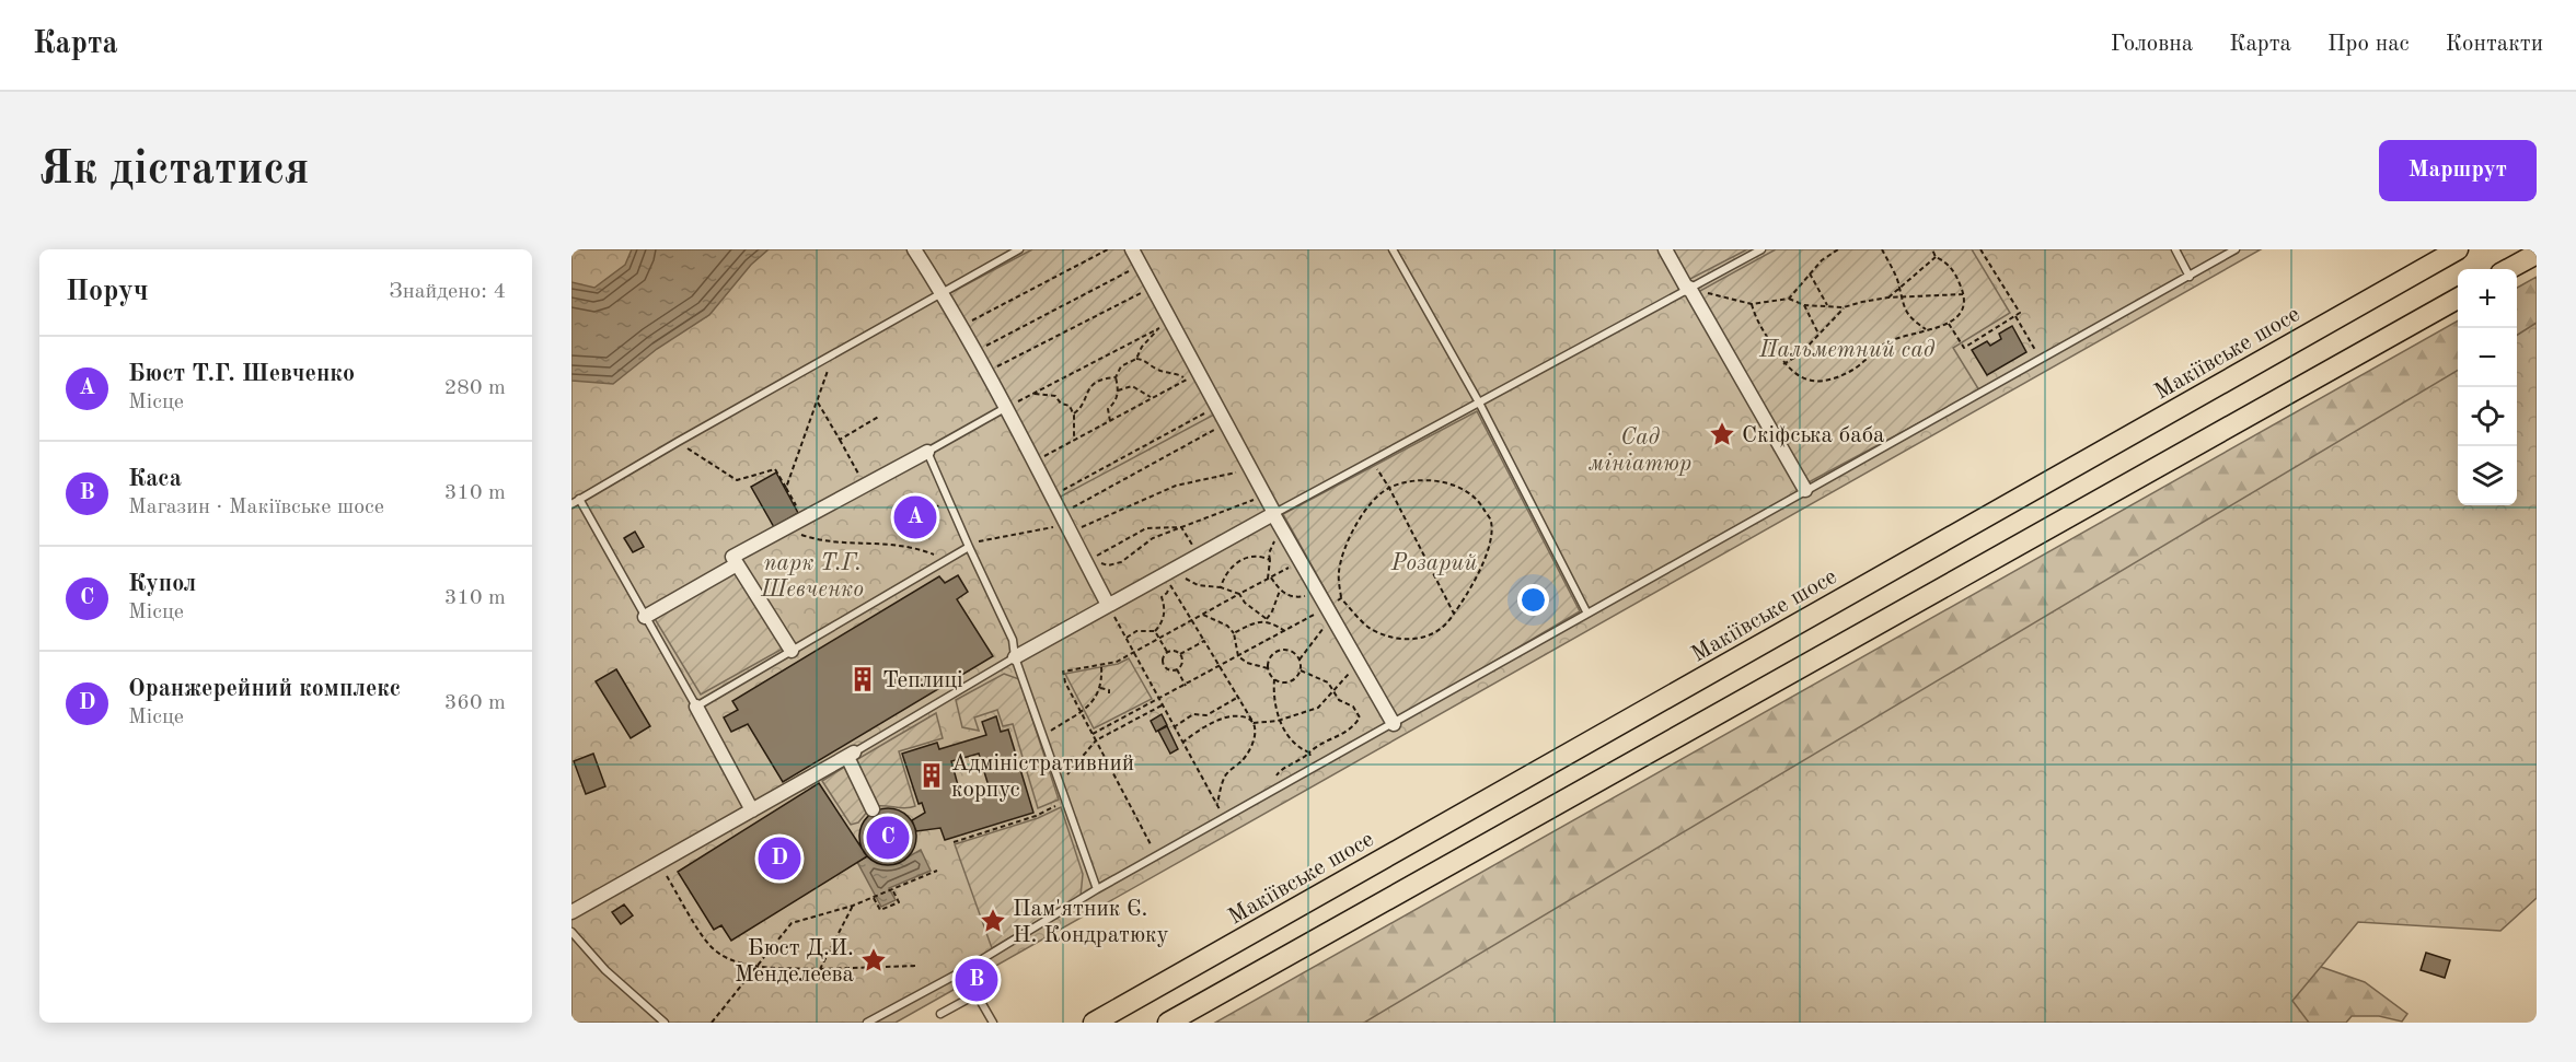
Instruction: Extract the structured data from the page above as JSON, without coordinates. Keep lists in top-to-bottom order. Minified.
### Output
{"streets":{"main road":["Макіївське шосе"]},"parks":["Пальметний сад","Сад мініатюр","парк Т.Г. Шевченко","Розарий"],"places":{"place":["Скіфська баба","Пам'ятник Є. Н. Кондратюку","Бюст Д.И. Менделеева"],"building":["Теплиці","Адміністративний корпус"]},"page":{"header":"Карта","nav":["Головна","Карта","Про нас","Контакти"],"buttons":"Маршрут","title":"Як дістатися","heading":["Поруч","Знайдено: 4"],"map_buttons":["+","−"],"list":[{"mark":"A","name":"Бюст Т.Г. Шевченко","note":"Місце","value":"280 m"},{"mark":"B","name":"Каса","note":"Магазин · Макіївське шосе","value":"310 m"},{"mark":"C","name":"Купол","note":"Місце","value":"310 m"},{"mark":"D","name":"Оранжерейний комплекс","note":"Місце","value":"360 m"}],"pins":["A","C","D","B"]}}
